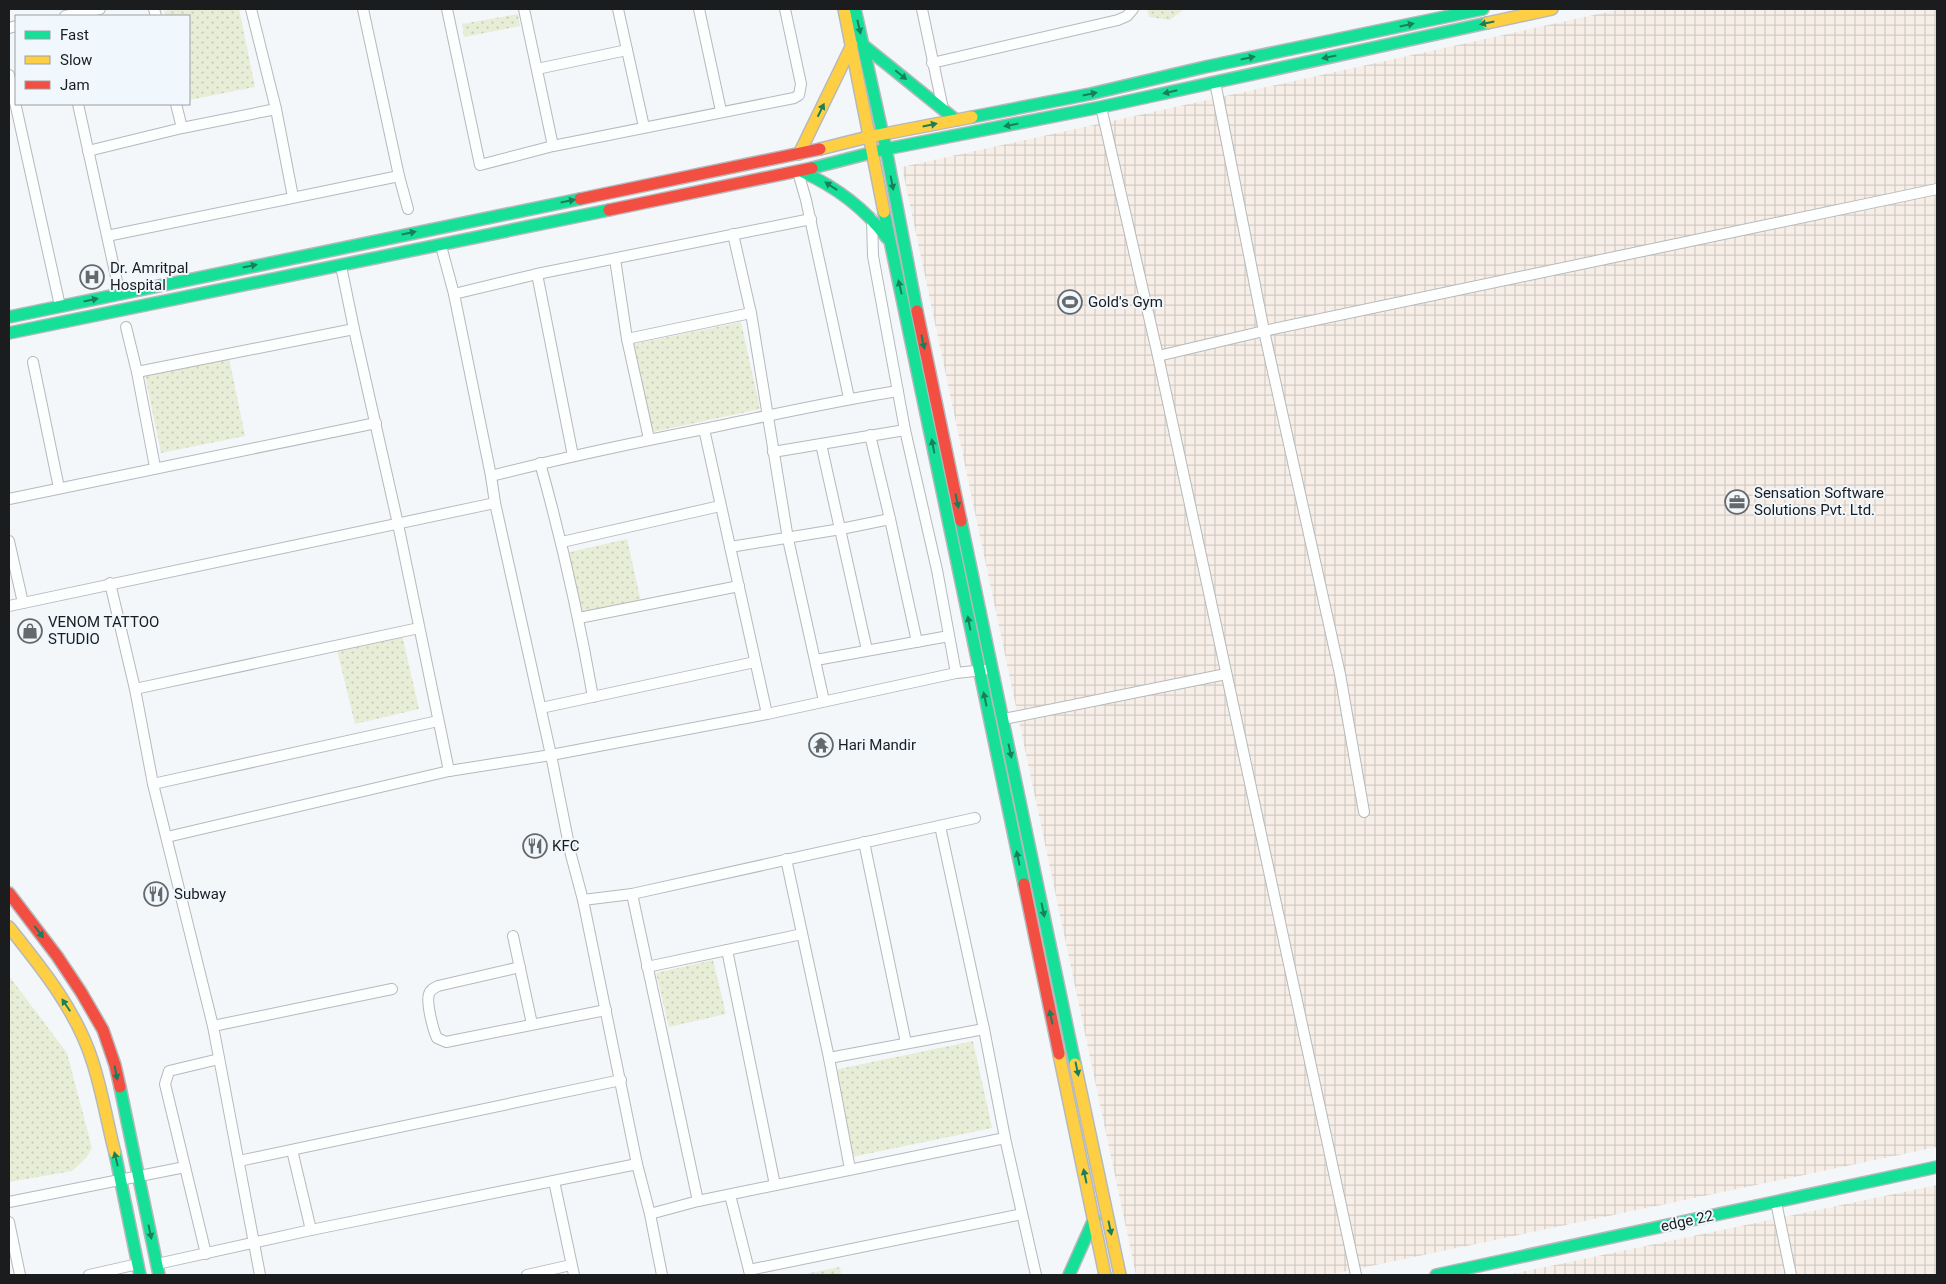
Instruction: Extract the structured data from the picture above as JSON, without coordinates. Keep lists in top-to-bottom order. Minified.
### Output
{"streets":{"main road":["edge 22"]},"places":{"hospital":["Dr. Amritpal Hospital"],"sports":["Gold's Gym"],"office":["Sensation Software Solutions Pvt. Ltd."],"shop":["VENOM TATTOO STUDIO"],"temple":["Hari Mandir"],"restaurant":["KFC","Subway"]},"legend":["Fast","Slow","Jam"]}
